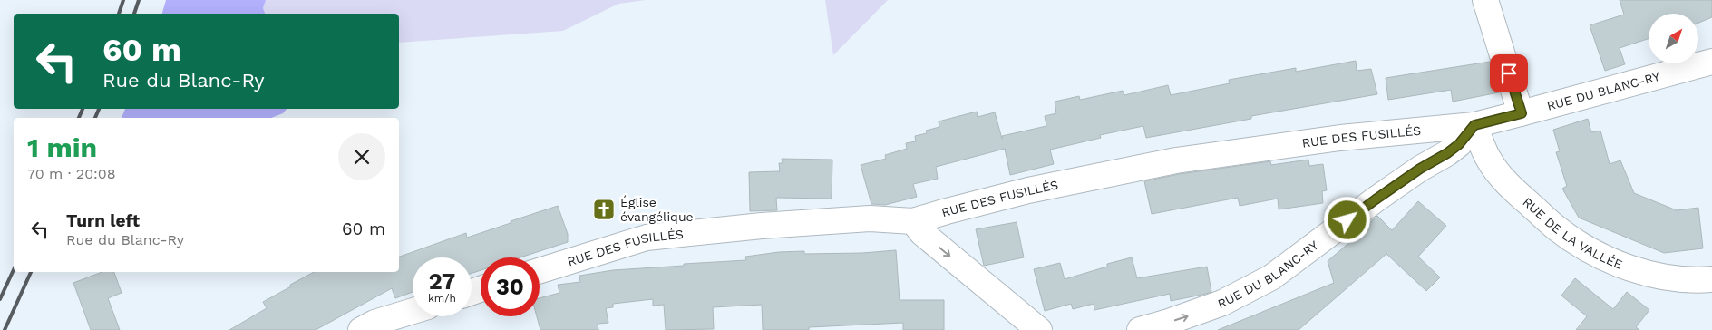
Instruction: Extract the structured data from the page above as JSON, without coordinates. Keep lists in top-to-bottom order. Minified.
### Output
{"streets":{"street":["RUE DU BLANC-RY","RUE DES FUSILLÉS","RUE DE LA VALLÉE"]},"crossings":[["RUE DU BLANC-RY","RUE DES FUSILLÉS"],["RUE DU BLANC-RY","RUE DE LA VALLÉE"],["RUE DES FUSILLÉS","RUE DE LA VALLÉE"]],"one_way":["RUE DU BLANC-RY"],"places":{"church":["Église évangélique"]},"north":"top right","page":{"turn":["60 m","Rue du Blanc-Ry"],"heading":["1 min","70 m · 20:08"],"list":[{"name":"Turn left","note":"Rue du Blanc-Ry","value":"60 m"}],"speed":"27 km/h","limit":"30"}}
